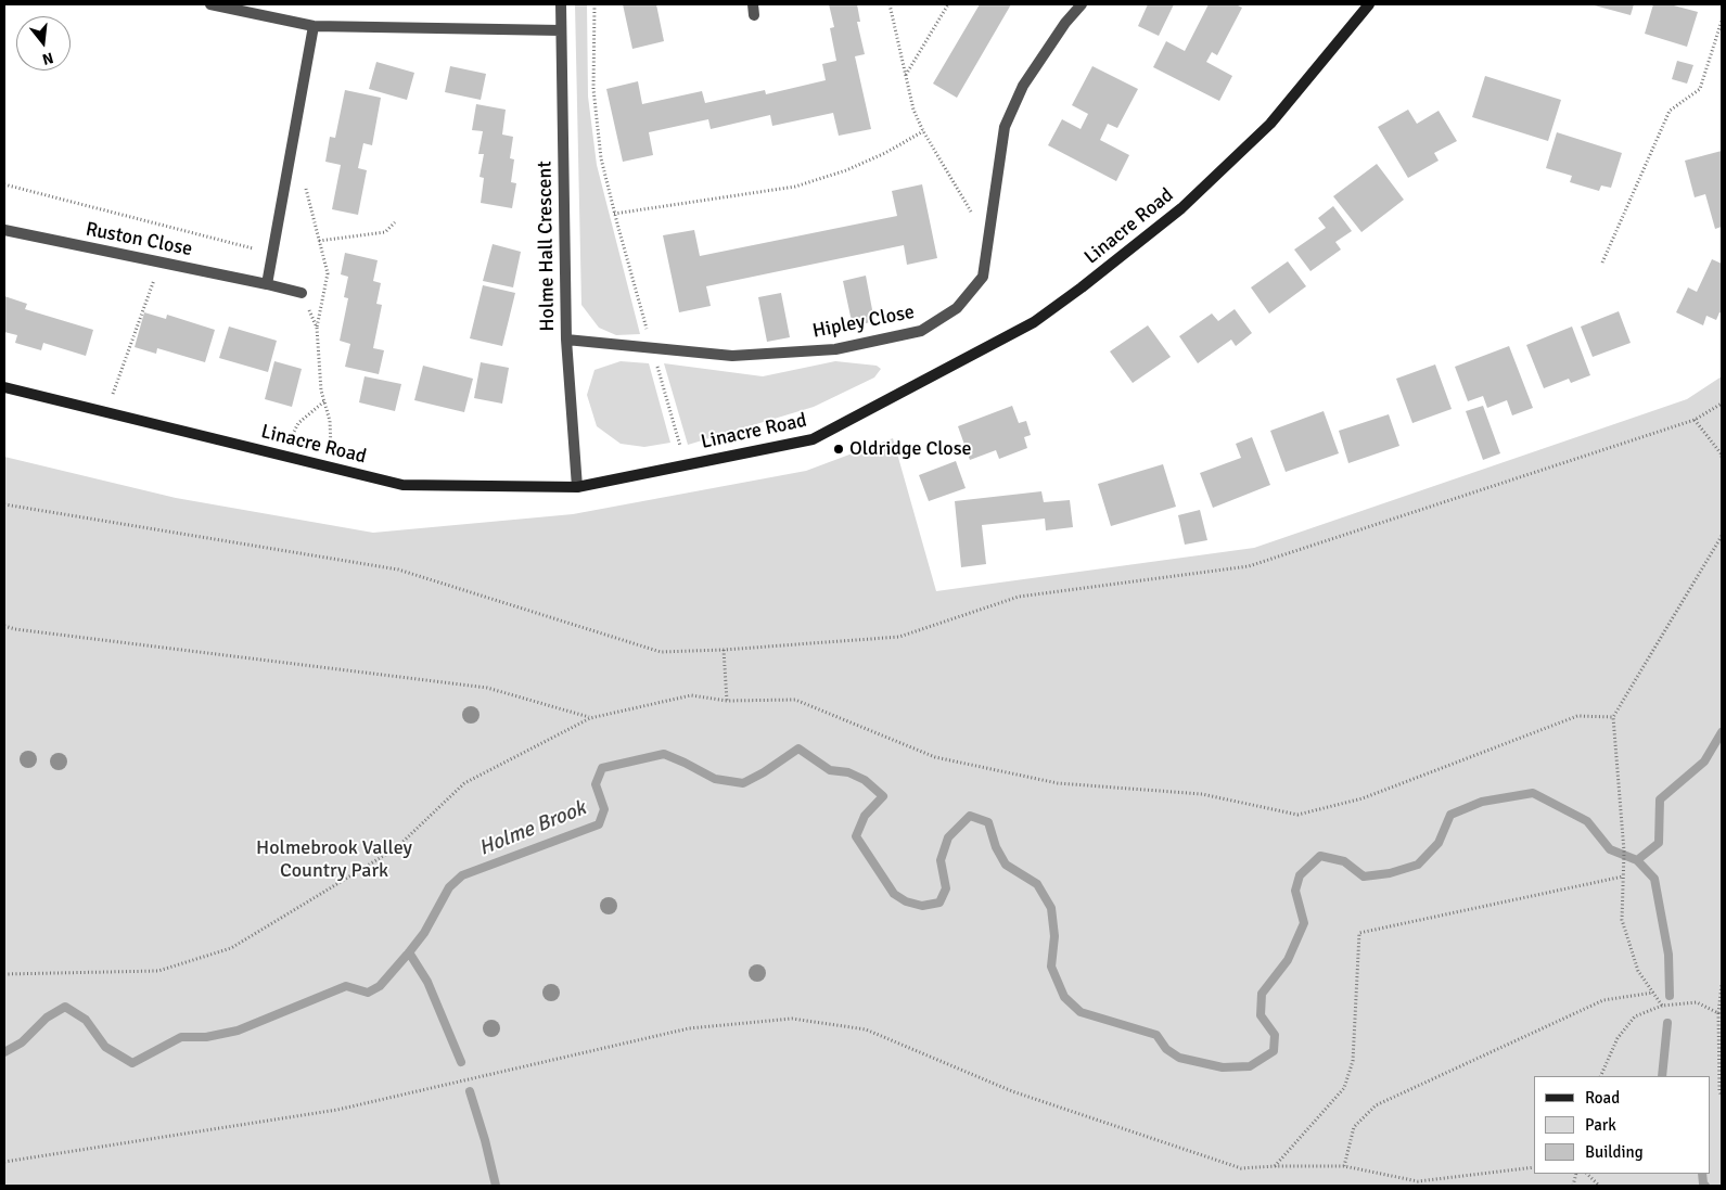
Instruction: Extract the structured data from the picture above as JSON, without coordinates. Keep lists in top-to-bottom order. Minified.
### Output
{"streets":{"street":["Linacre Road","Ruston Close","Holme Hall Crescent","Hipley Close"]},"crossings":[["Linacre Road","Holme Hall Crescent"],["Holme Hall Crescent","Hipley Close"]],"water":["Holme Brook"],"parks":["Holmebrook Valley Country Park"],"places":["Oldridge Close"],"legend":["Road","Park","Building"],"north":"bottom"}
